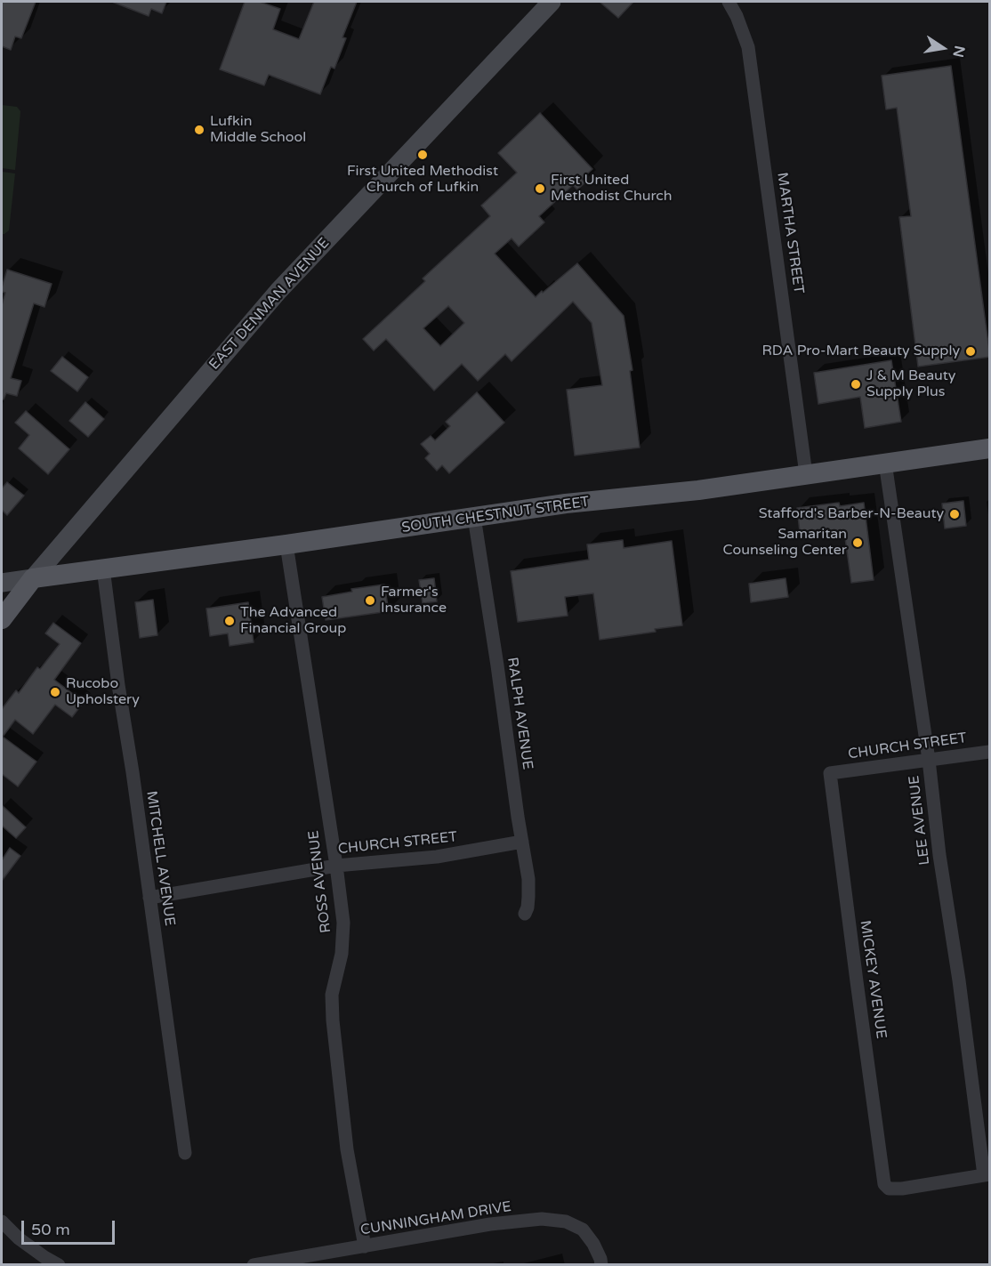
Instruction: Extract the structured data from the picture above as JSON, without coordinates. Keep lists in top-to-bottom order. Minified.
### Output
{"streets":{"main road":["EAST DENMAN AVENUE","SOUTH CHESTNUT STREET"],"street":["MARTHA STREET","RALPH AVENUE","CHURCH STREET","LEE AVENUE","MITCHELL AVENUE","ROSS AVENUE","MICKEY AVENUE","CUNNINGHAM DRIVE"]},"crossings":[["MARTHA STREET","SOUTH CHESTNUT STREET"],["EAST DENMAN AVENUE","SOUTH CHESTNUT STREET"],["SOUTH CHESTNUT STREET","RALPH AVENUE"],["SOUTH CHESTNUT STREET","LEE AVENUE"],["SOUTH CHESTNUT STREET","MITCHELL AVENUE"],["SOUTH CHESTNUT STREET","ROSS AVENUE"],["RALPH AVENUE","CHURCH STREET"],["CHURCH STREET","LEE AVENUE"],["CHURCH STREET","MITCHELL AVENUE"],["CHURCH STREET","ROSS AVENUE"],["CHURCH STREET","MICKEY AVENUE"],["LEE AVENUE","MICKEY AVENUE"],["ROSS AVENUE","CUNNINGHAM DRIVE"]],"places":["Lufkin Middle School","First United Methodist Church of Lufkin","First United Methodist Church","RDA Pro-Mart Beauty Supply","J & M Beauty Supply Plus","Stafford's Barber-N-Beauty","Samaritan Counseling Center","Farmer's Insurance","The Advanced Financial Group","Rucobo Upholstery"],"scale_bar":"50 m","north":"right"}
